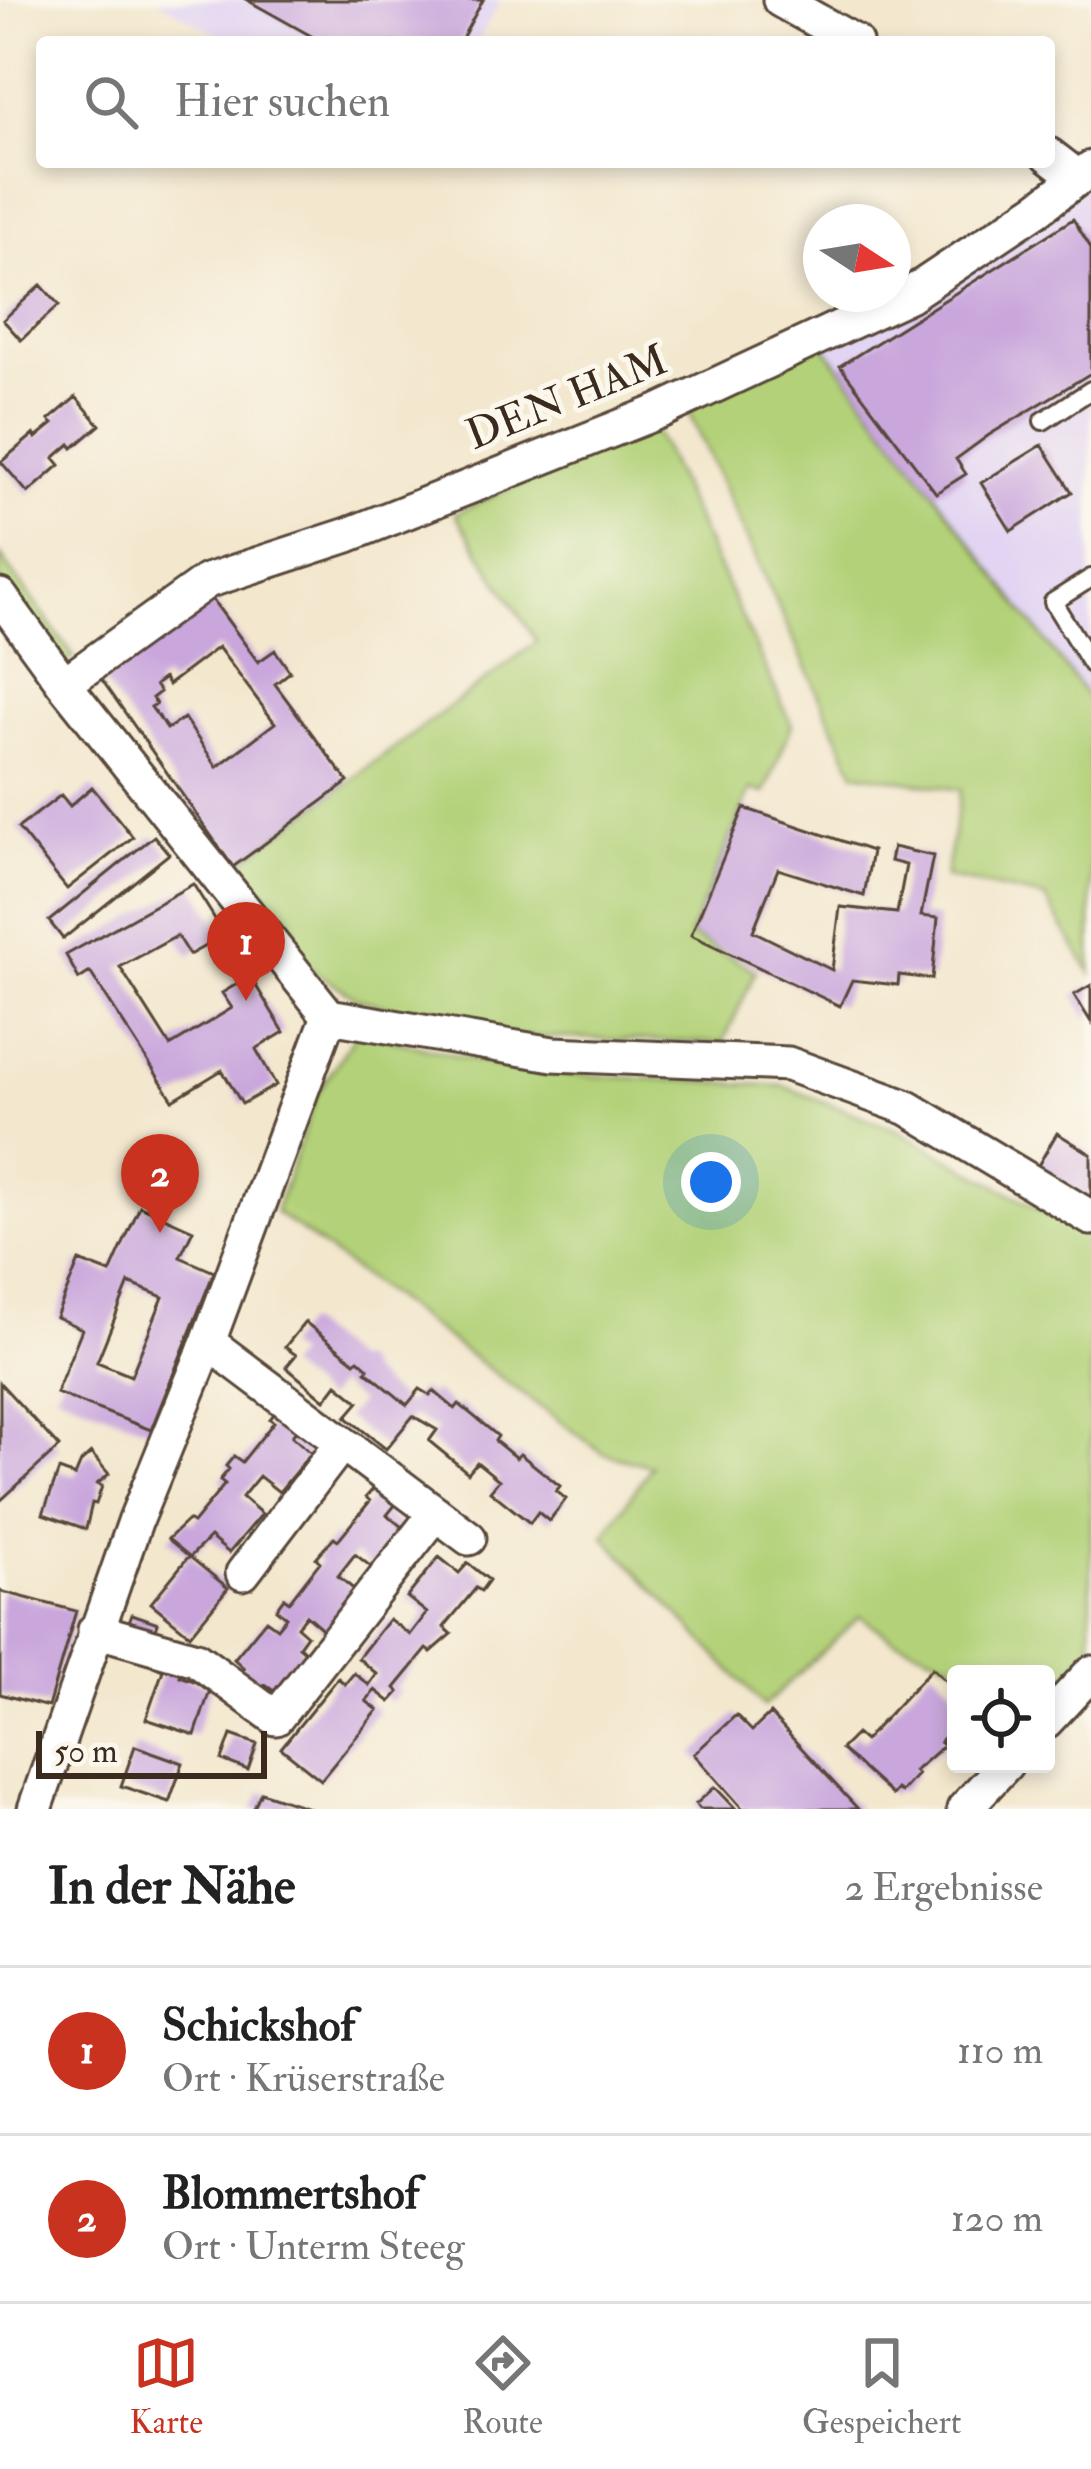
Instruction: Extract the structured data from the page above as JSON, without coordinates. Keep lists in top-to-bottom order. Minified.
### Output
{"streets":{"street":["DEN HAM"]},"scale_bar":"50 m","north":"right","page":{"search":"Hier suchen","pins":["1","2"],"scale":"50 m","heading":["In der Nähe","2 Ergebnisse"],"list":[{"mark":"1","name":"Schickshof","note":"Ort · Krüserstraße","value":"110 m"},{"mark":"2","name":"Blommertshof","note":"Ort · Unterm Steeg","value":"120 m"}],"nav":["Karte","Route","Gespeichert"]}}
